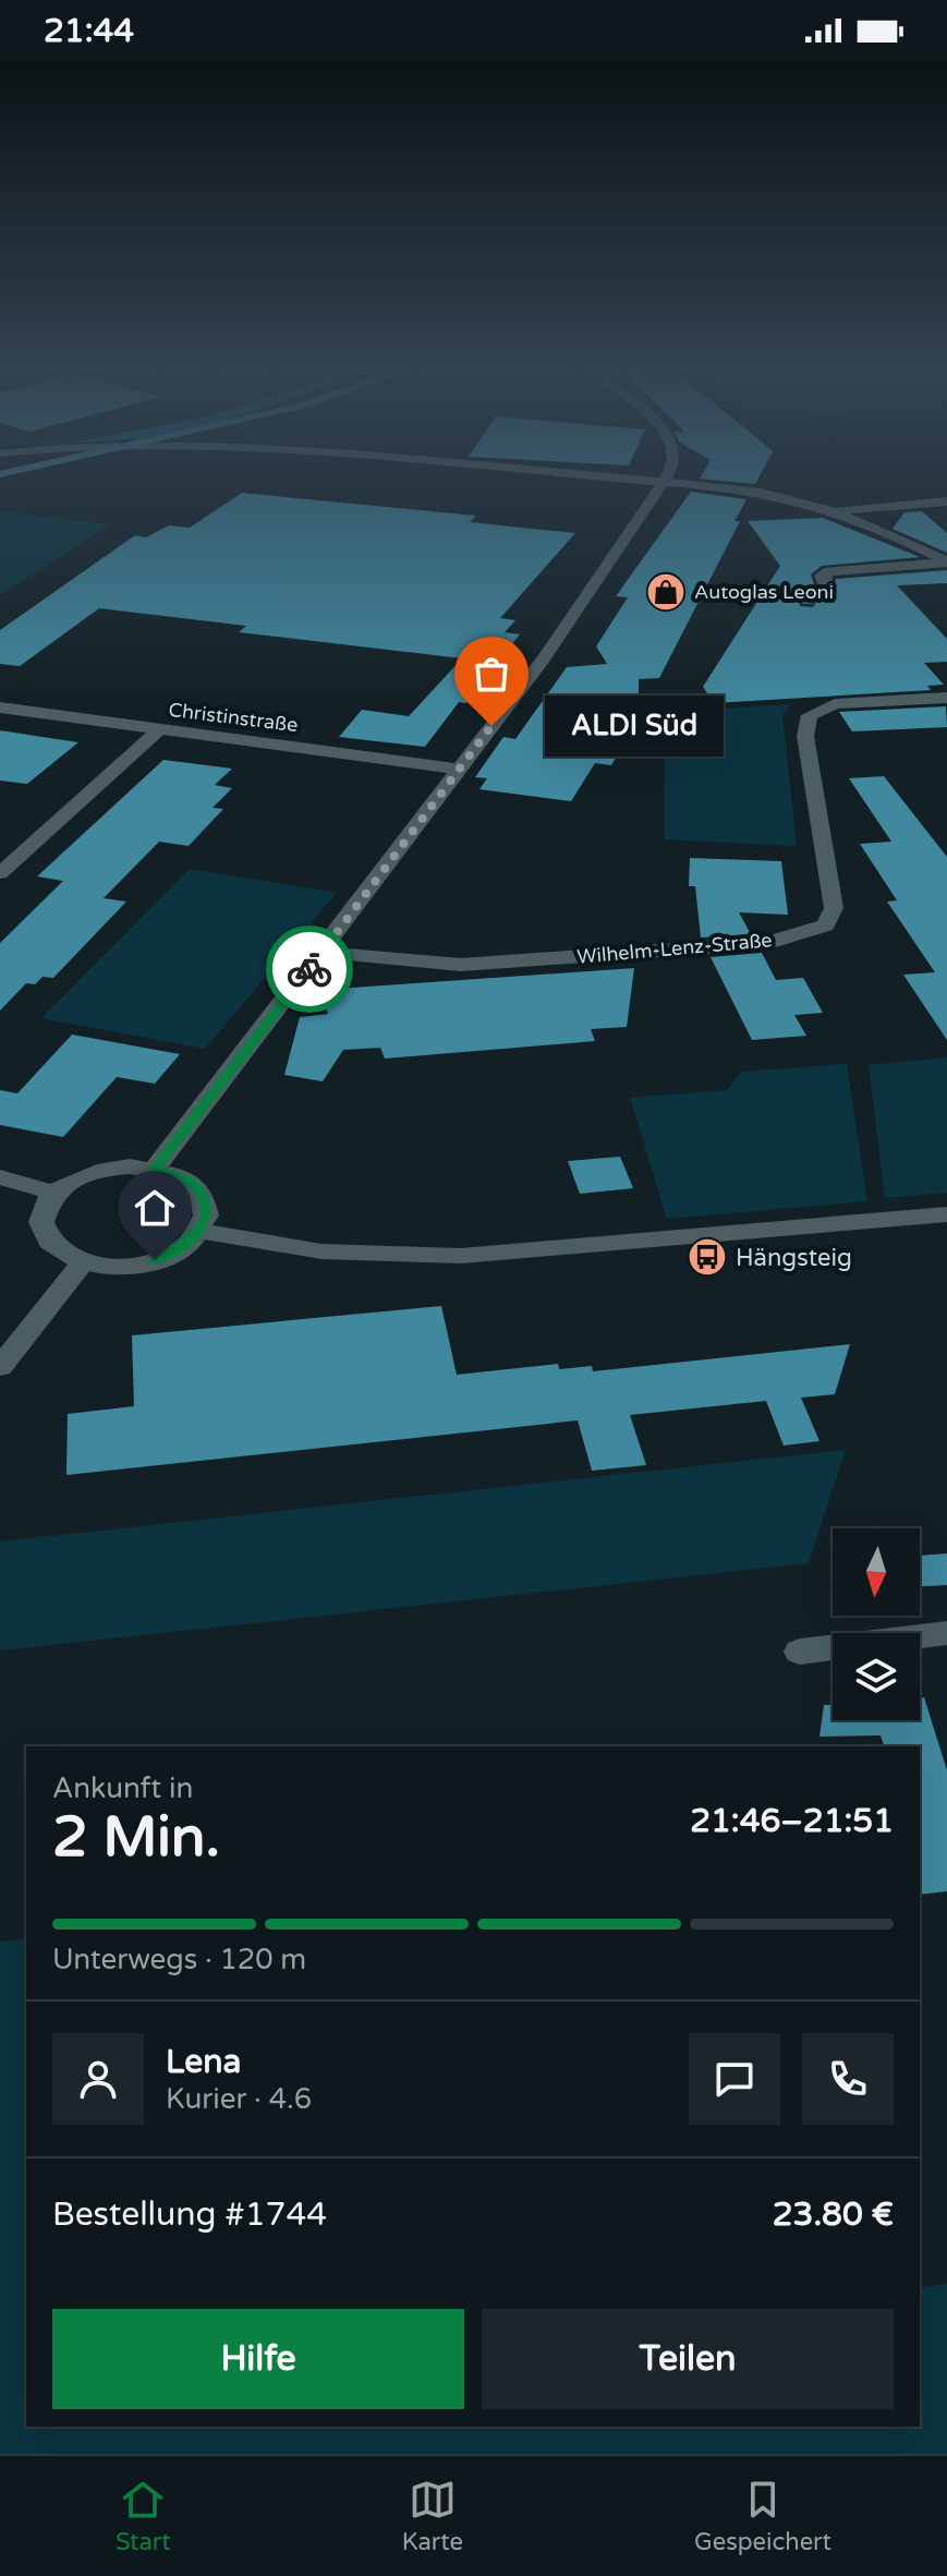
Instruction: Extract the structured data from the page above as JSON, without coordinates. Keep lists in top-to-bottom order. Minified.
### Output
{"streets":{"street":["Christinstraße","Wilhelm-Lenz-Straße"]},"places":{"shop":["Autoglas Leoni"],"other":["ALDI Süd"],"bus stop":["Hängsteig"]},"north":"bottom","page":{"status":"21:44","bubble":"ALDI Süd","heading":["2 Min.","Ankunft in","21:46–21:51"],"panel":["Lena","Kurier · 4.6","Bestellung #1744","23.80 €"],"bar":"Unterwegs · 120 m","buttons":["Hilfe","Teilen"],"tabs":["Start","Karte","Gespeichert"]}}
